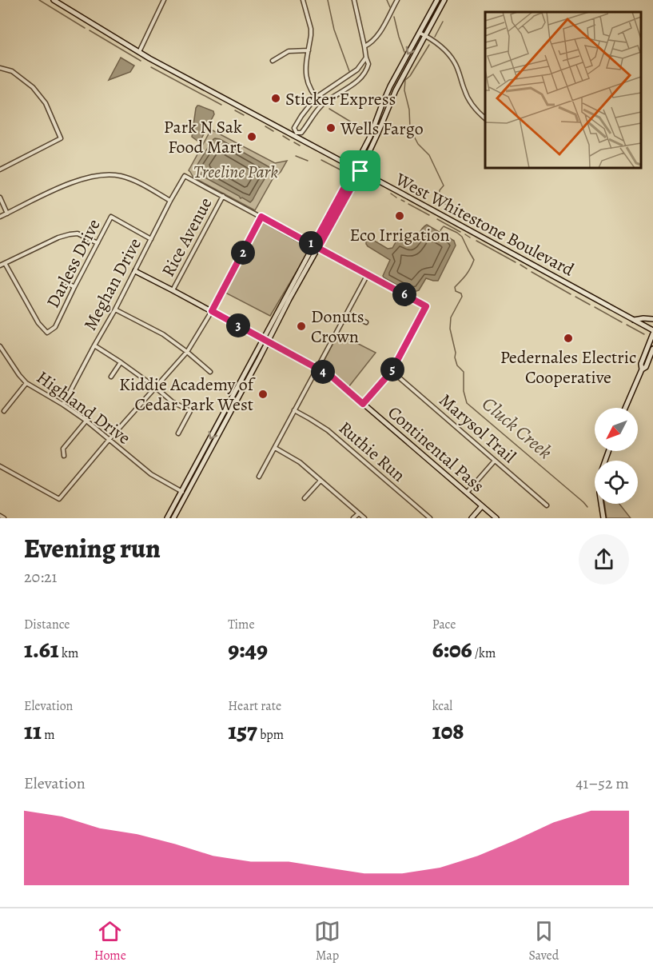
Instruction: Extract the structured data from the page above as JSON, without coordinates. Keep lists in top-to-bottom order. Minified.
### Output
{"streets":{"main road":["West Whitestone Boulevard","Continental Pass"],"street":["Rice Avenue","Darless Drive","Meghan Drive","Highland Drive","Marysol Trail","Ruthie Run"]},"crossings":[["Rice Avenue","Meghan Drive"],["Rice Avenue","Continental Pass"],["Darless Drive","Meghan Drive"],["Meghan Drive","Highland Drive"],["Meghan Drive","Continental Pass"]],"water":["Cluck Creek"],"parks":["Treeline Park"],"places":["Sticker Express","Wells Fargo","Park N Sak Food Mart","Eco Irrigation","Donuts Crown","Pedernales Electric Cooperative","Kiddie Academy of Cedar Park West"],"north":"bottom left","page":{"pins":["1","2","6","3","5","4"],"heading":["Evening run","20:21"],"stats":[["Distance","1.61 km"],["Time","9:49"],["Pace","6:06 /km"],["Elevation","11 m"],["Heart rate","157 bpm"],["kcal","108"]],"chart":["Elevation","41–52 m"],"tabs":["Home","Map","Saved"]}}
